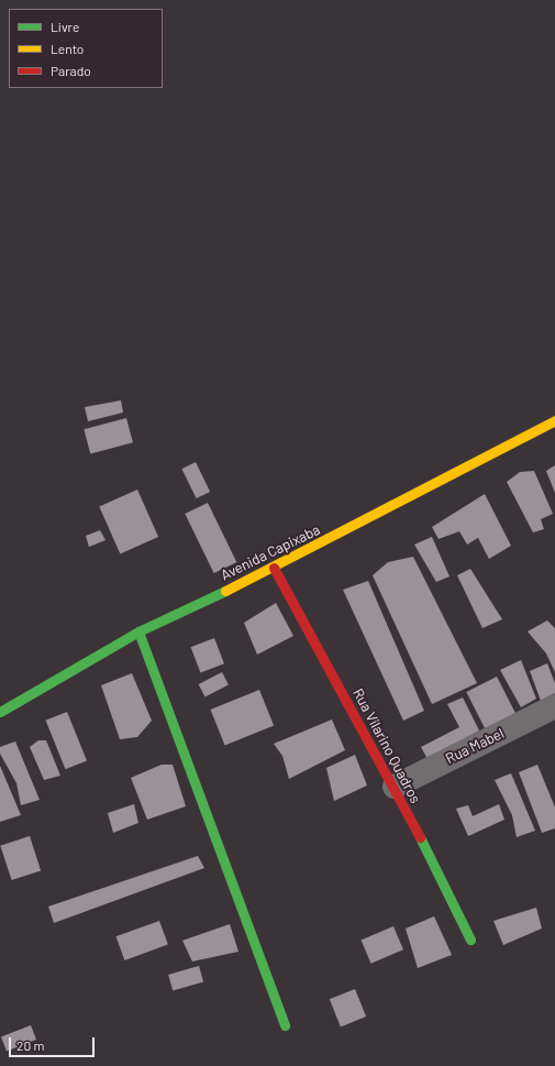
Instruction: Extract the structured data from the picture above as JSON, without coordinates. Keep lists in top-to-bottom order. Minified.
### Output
{"streets":{"street":["Avenida Capixaba","Rua Vilarino Quadros","Rua Mabel"]},"crossings":[["Avenida Capixaba","Rua Vilarino Quadros"],["Rua Vilarino Quadros","Rua Mabel"]],"legend":["Livre","Lento","Parado"],"scale_bar":"20 m"}
